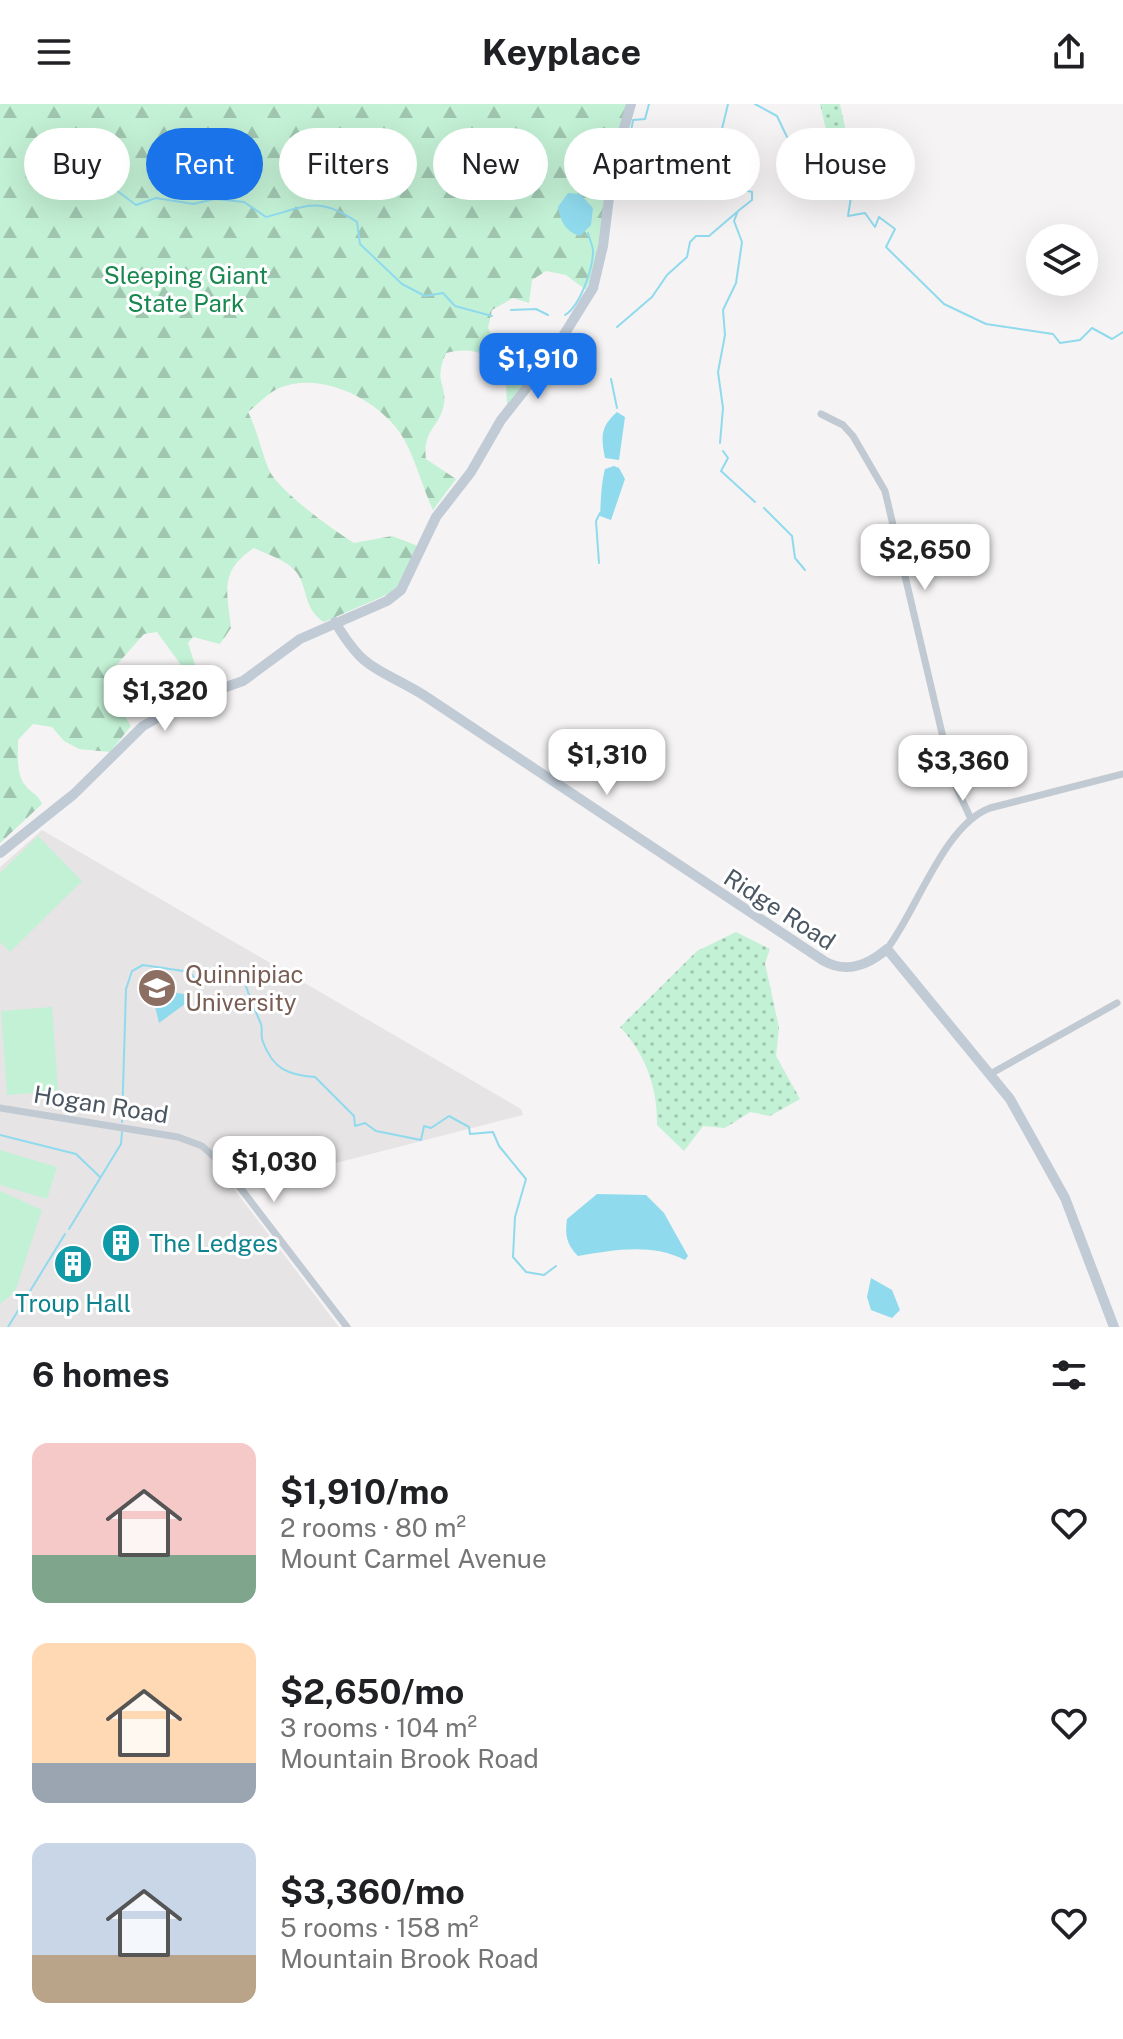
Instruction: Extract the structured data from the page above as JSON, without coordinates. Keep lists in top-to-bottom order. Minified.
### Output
{"streets":{"street":["Ridge Road","Hogan Road"]},"parks":["Sleeping Giant State Park"],"places":{"school or university":["Quinnipiac University"],"building":["The Ledges","Troup Hall"]},"page":{"header":"Keyplace","chip":["Buy","Rent","Filters","New","Apartment","House"],"price":["$1,910","$2,650","$1,320","$1,310","$3,360","$1,030"],"heading":"6 homes","list":[{"name":"$1,910/mo","note":"2 rooms · 80 m² · Mount Carmel Avenue"},{"name":"$2,650/mo","note":"3 rooms · 104 m² · Mountain Brook Road"},{"name":"$3,360/mo","note":"5 rooms · 158 m² · Mountain Brook Road"}]}}
